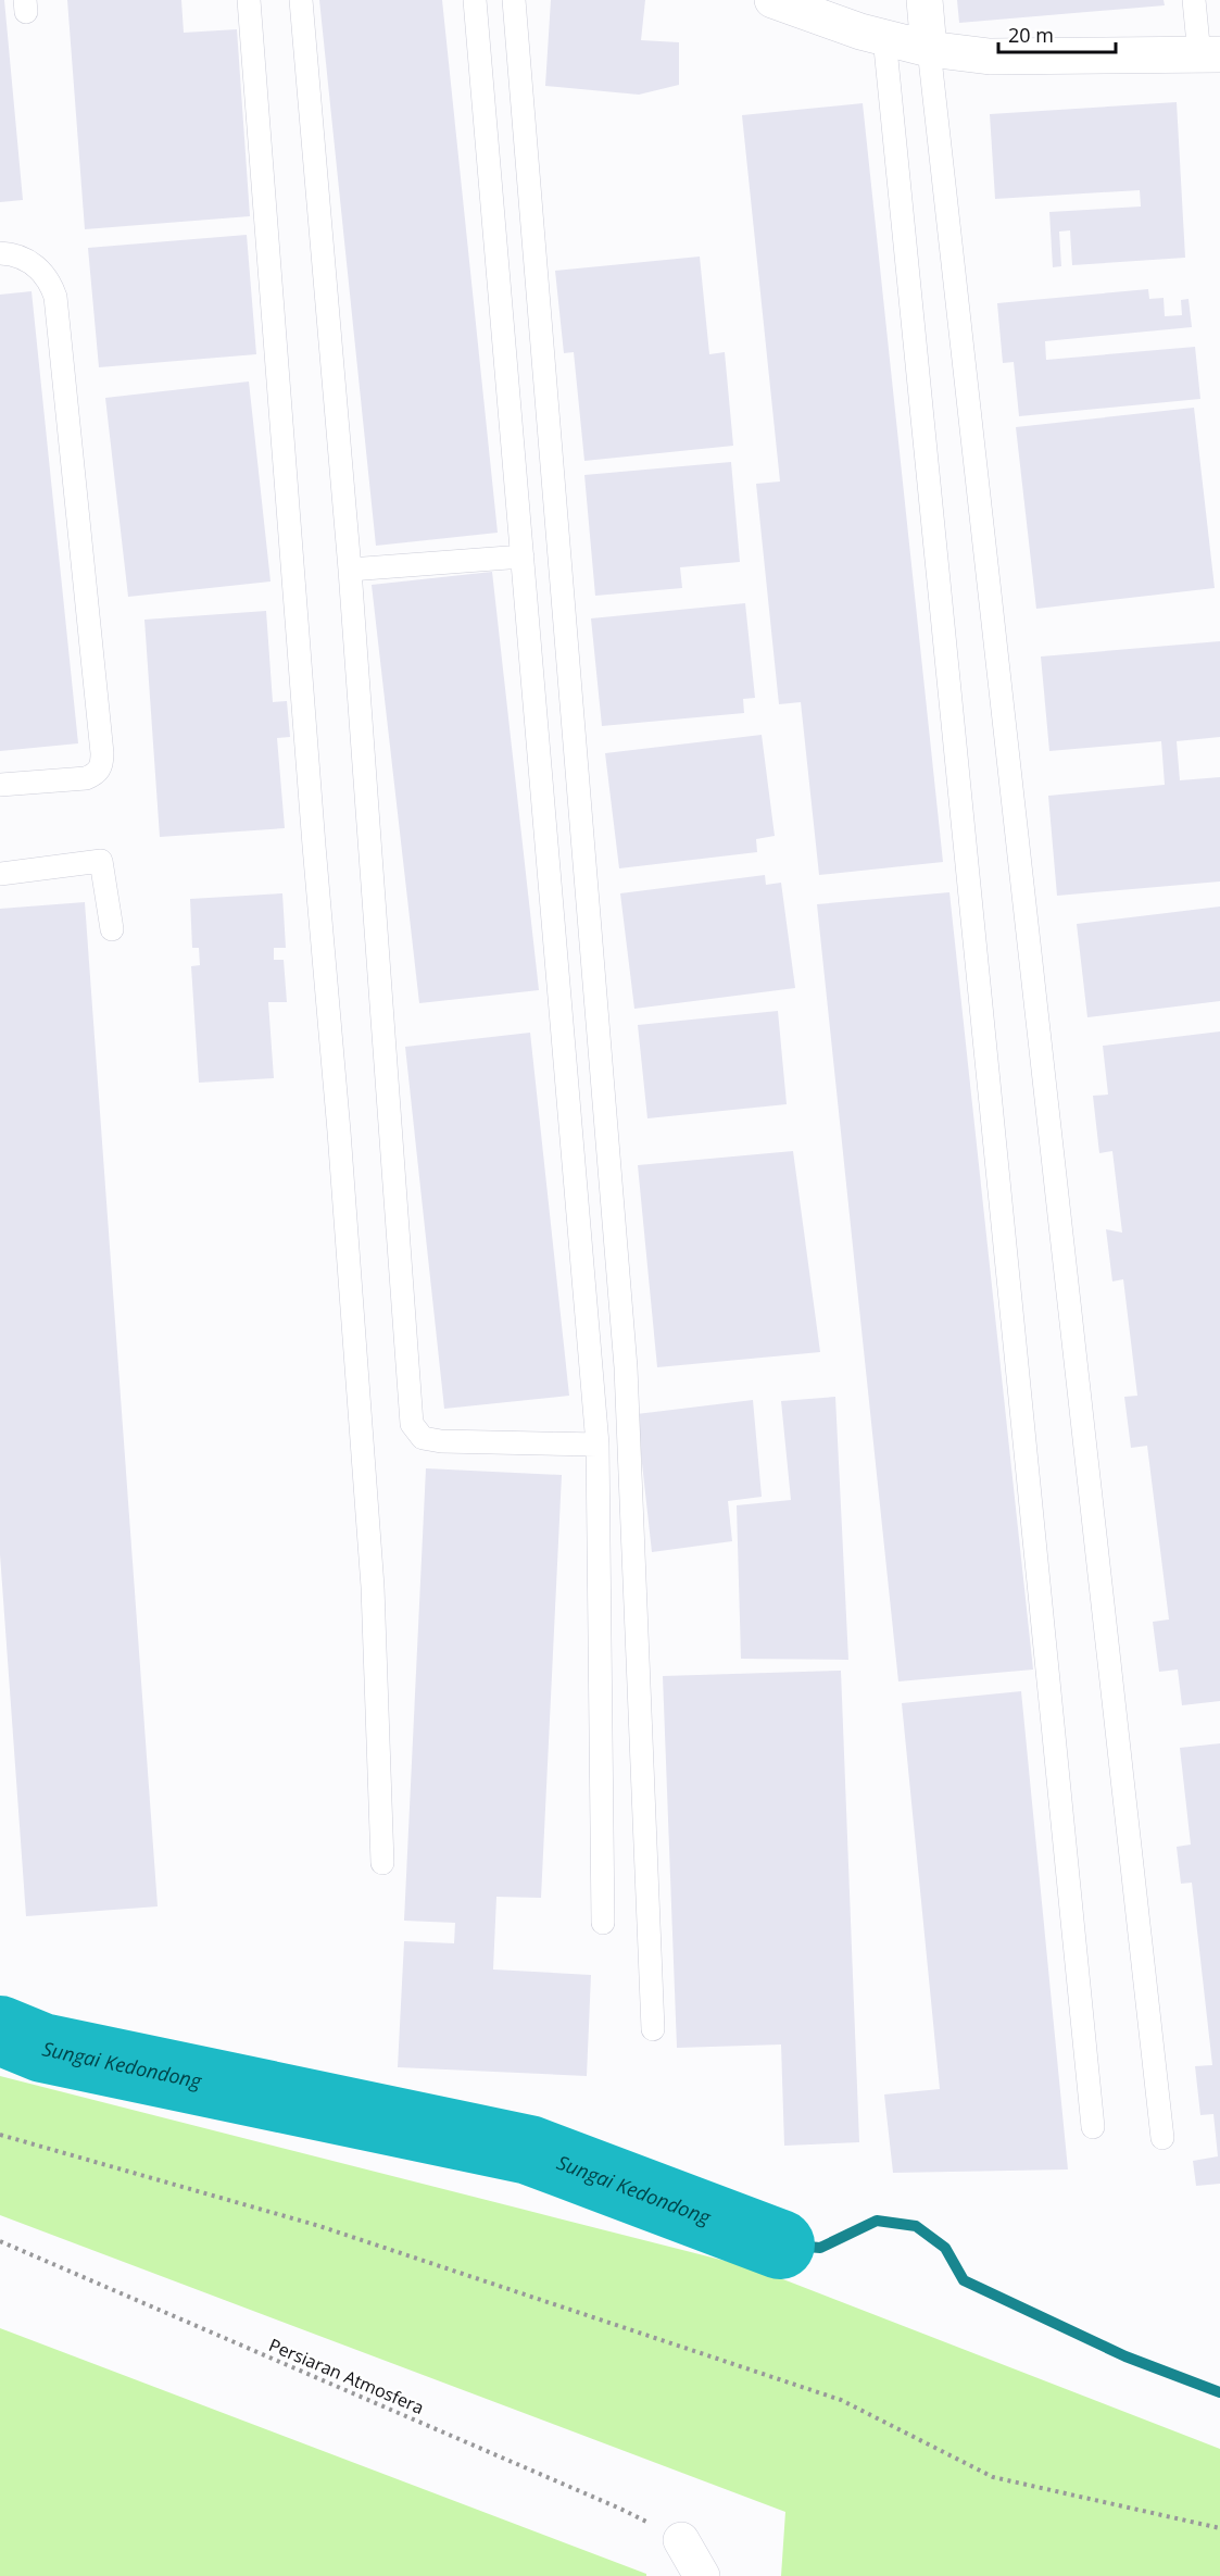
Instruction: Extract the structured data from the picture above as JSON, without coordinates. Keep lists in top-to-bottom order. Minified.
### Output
{"streets":{"path":["Persiaran Atmosfera"]},"water":["Sungai Kedondong"],"scale_bar":"20 m"}
